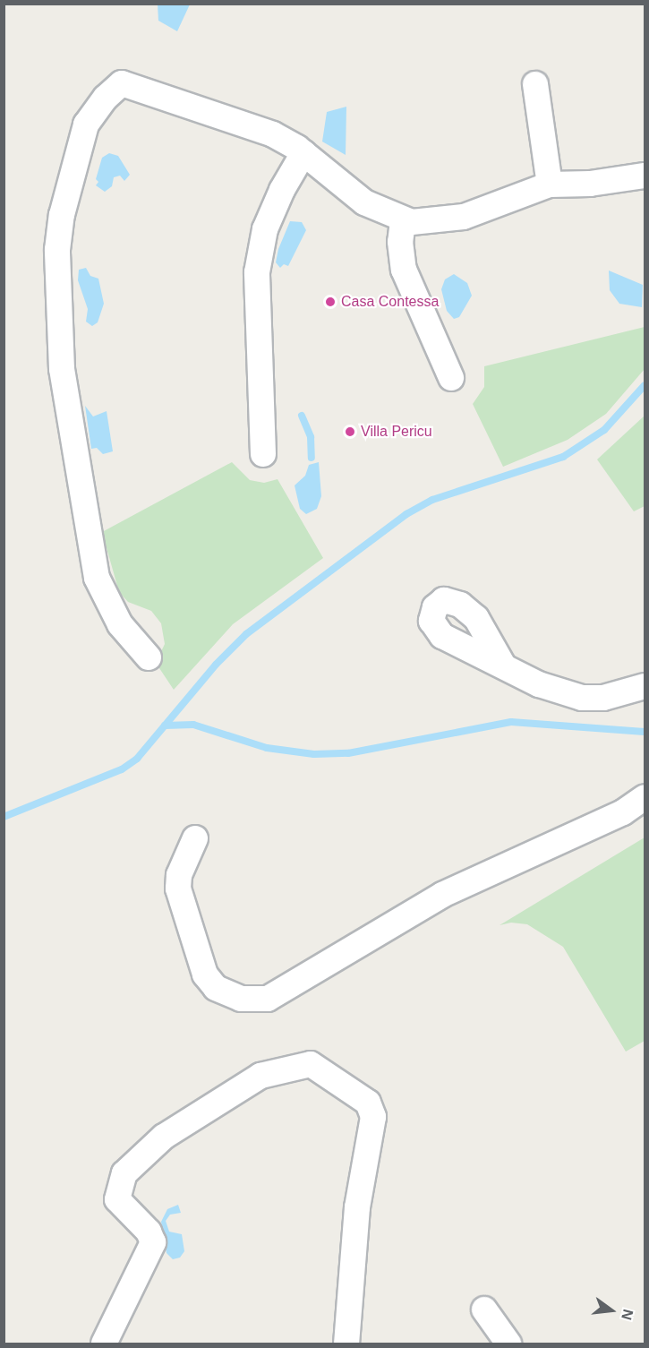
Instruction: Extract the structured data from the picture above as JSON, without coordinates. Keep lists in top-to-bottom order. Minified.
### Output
{"places":["Casa Contessa","Villa Pericu"],"north":"right"}
